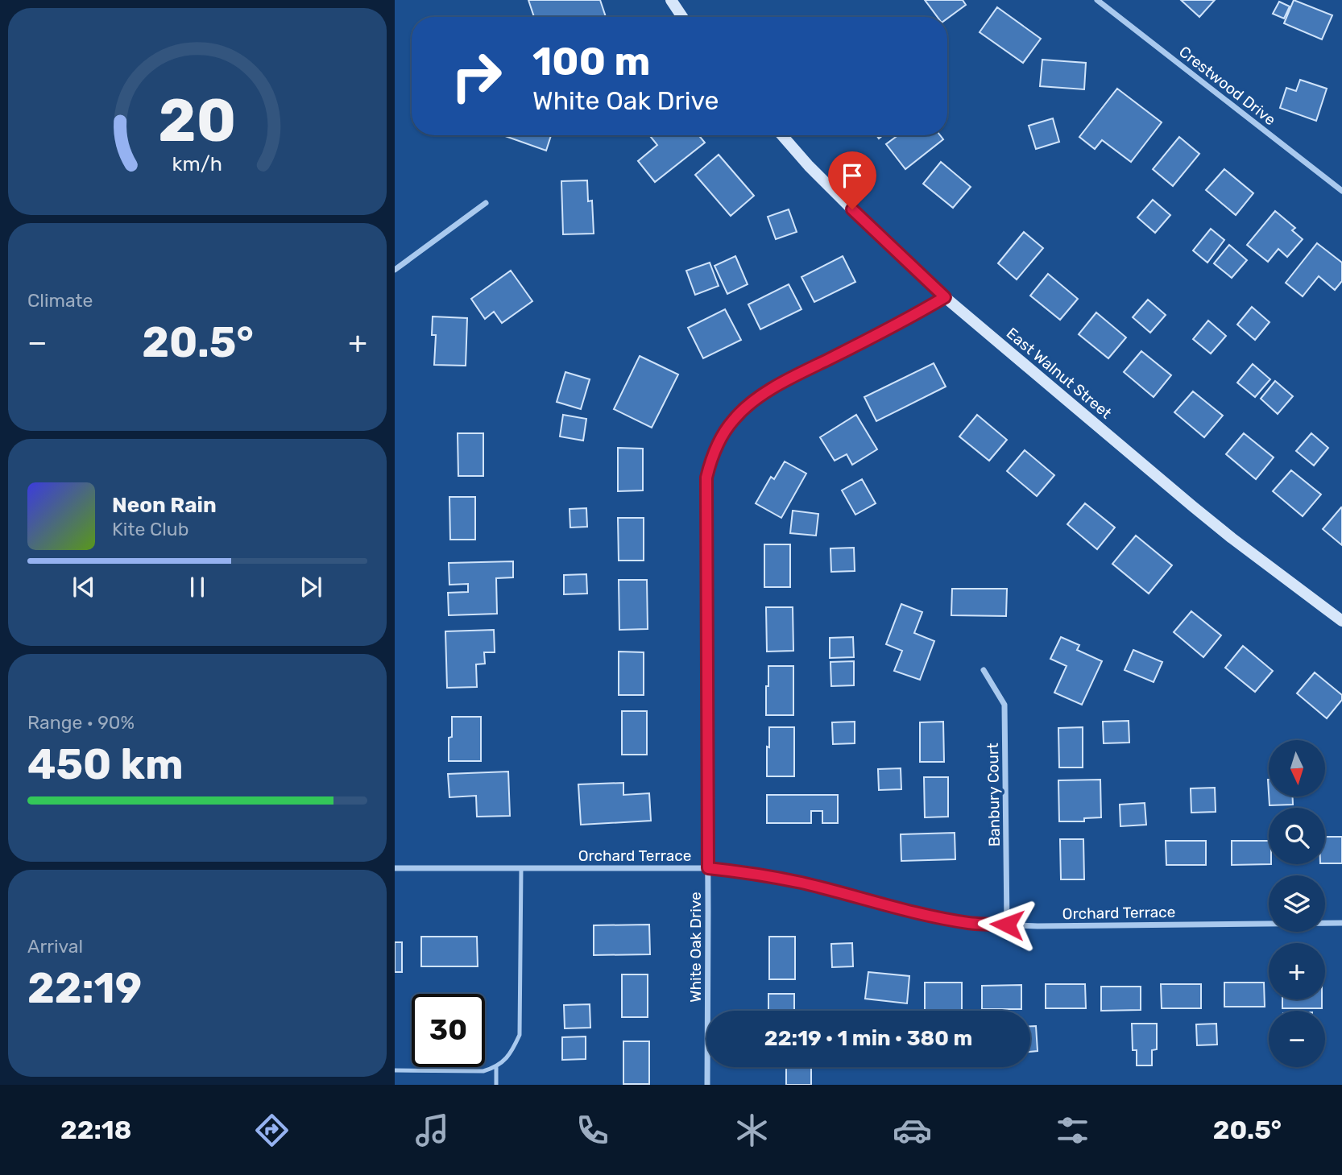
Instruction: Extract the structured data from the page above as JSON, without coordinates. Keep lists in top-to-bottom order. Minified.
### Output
{"streets":{"street":["Crestwood Drive","East Walnut Street","Banbury Court","Orchard Terrace","White Oak Drive"]},"crossings":[["East Walnut Street","White Oak Drive"],["Banbury Court","Orchard Terrace"],["Orchard Terrace","White Oak Drive"]],"north":"bottom","page":{"turn":["100 m","White Oak Drive"],"tile":["Climate",["Range · 90%","450 km"],["Arrival","22:19"]],"heat":["−","20.5°","+"],"song":["Neon Rain","Kite Club"],"map_buttons":["+","−"],"limit":"30","trip":"22:19 · 1 min · 380 m","tabs":["22:18","20.5°"],"gauge":["20","km/h"]}}
